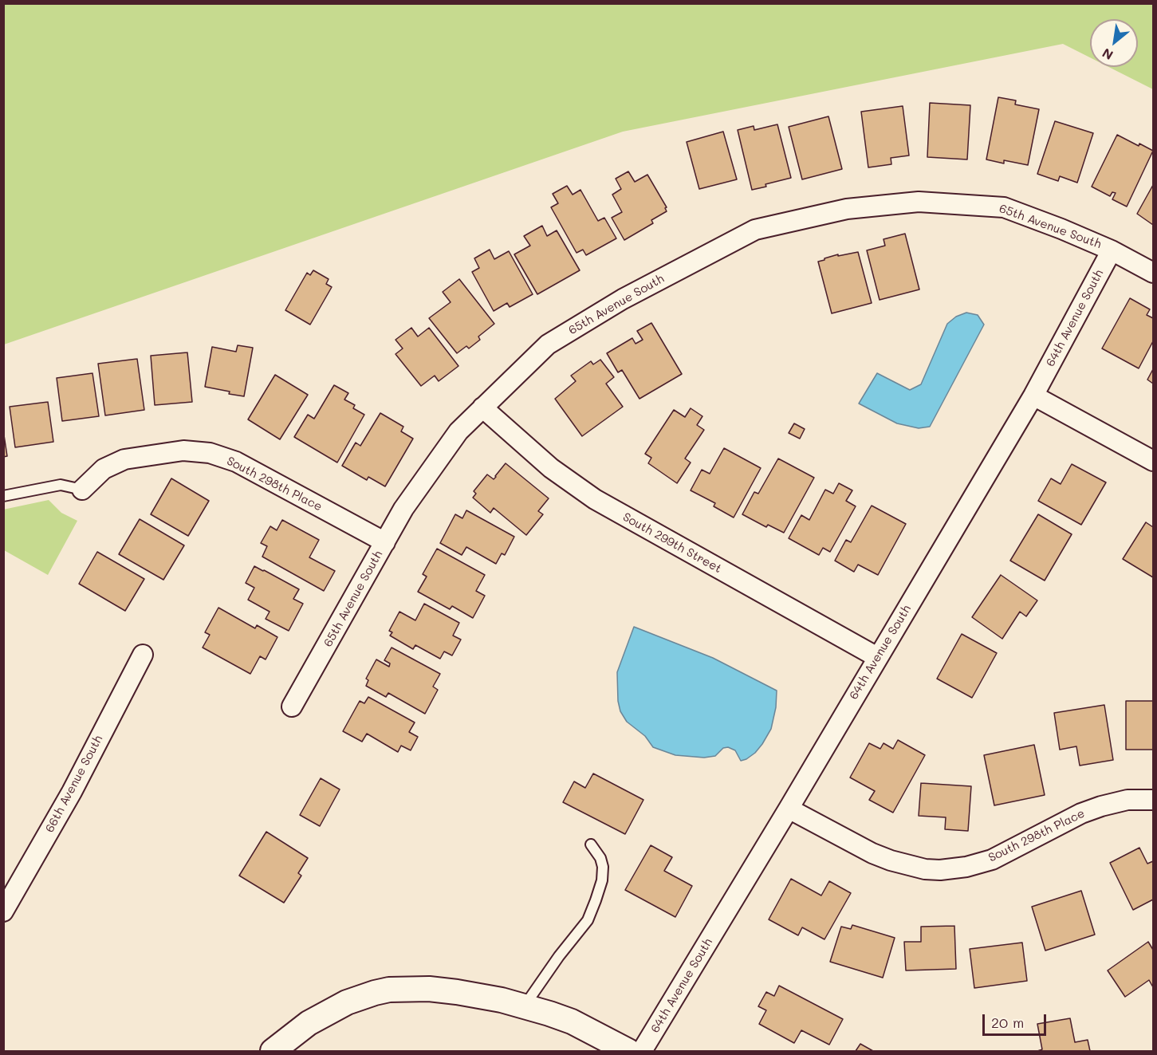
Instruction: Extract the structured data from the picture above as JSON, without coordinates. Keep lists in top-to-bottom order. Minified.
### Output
{"streets":{"street":["65th Avenue South","64th Avenue South","South 298th Place","South 299th Street","66th Avenue South"]},"crossings":[["65th Avenue South","64th Avenue South"],["65th Avenue South","South 298th Place"],["65th Avenue South","South 299th Street"],["64th Avenue South","South 298th Place"],["64th Avenue South","South 299th Street"]],"scale_bar":"20 m","north":"bottom left"}
